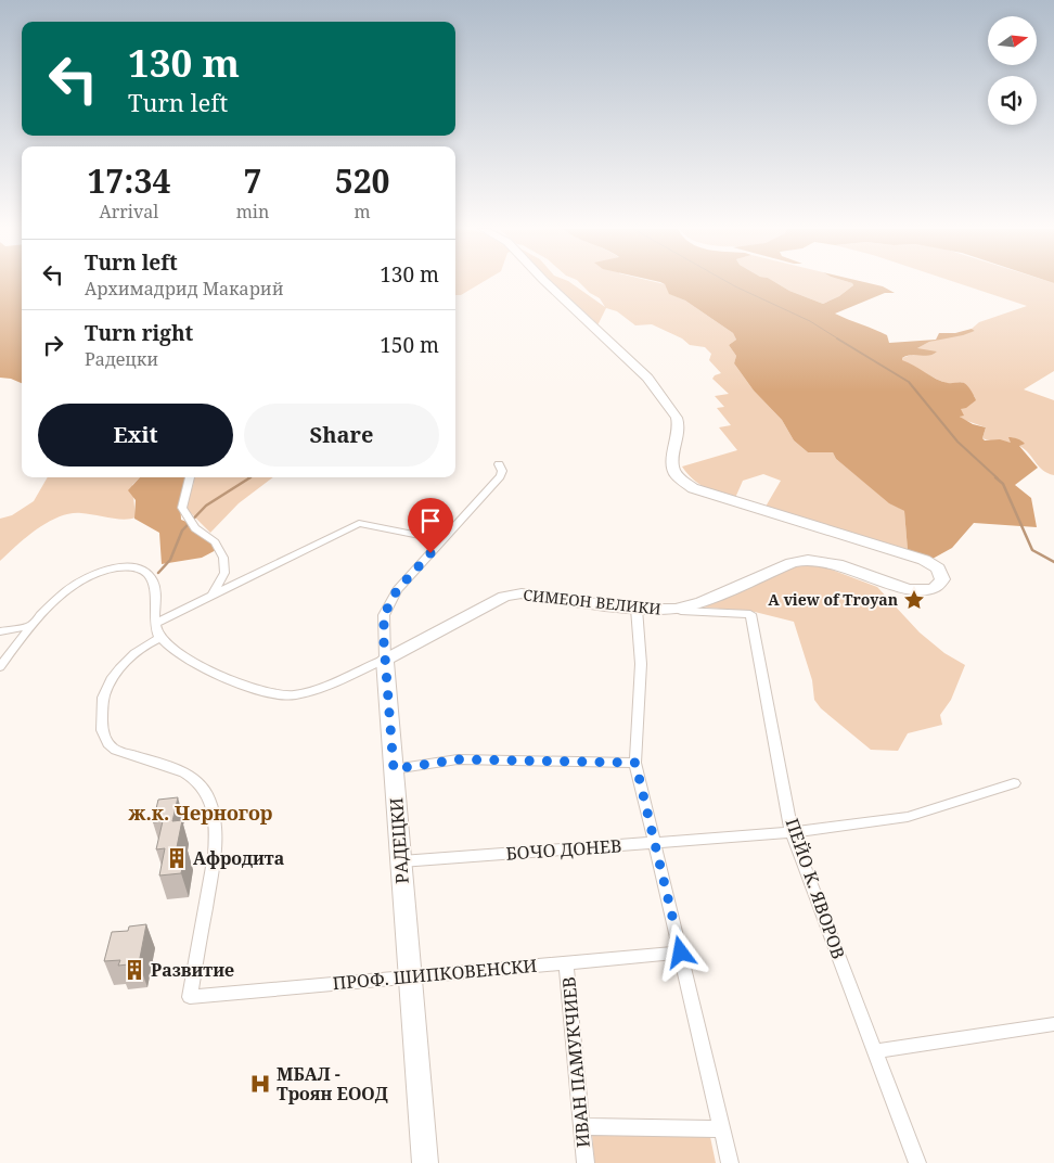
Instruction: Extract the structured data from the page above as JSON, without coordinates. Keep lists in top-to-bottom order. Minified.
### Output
{"streets":{"street":["СИМЕОН ВЕЛИКИ","РАДЕЦКИ","БОЧО ДОНЕВ","ПЕЙО К. ЯВОРОВ","ПРОФ. ШИПКОВЕНСКИ","ИВАН ПАМУКЧИЕВ"]},"crossings":[["СИМЕОН ВЕЛИКИ","РАДЕЦКИ"],["СИМЕОН ВЕЛИКИ","ПЕЙО К. ЯВОРОВ"],["СИМЕОН ВЕЛИКИ","ПРОФ. ШИПКОВЕНСКИ"],["РАДЕЦКИ","БОЧО ДОНЕВ"],["РАДЕЦКИ","ПРОФ. ШИПКОВЕНСКИ"],["БОЧО ДОНЕВ","ПЕЙО К. ЯВОРОВ"],["ПРОФ. ШИПКОВЕНСКИ","ИВАН ПАМУКЧИЕВ"]],"districts":["ж.к. Черногор"],"places":{"place":["A view of Troyan"],"building":["Афродита","Развитие"],"hospital":["МБАЛ - Троян ЕООД"]},"north":"right","page":{"turn":["130 m","Turn left"],"eta":["17:34","Arrival","7","min","520","m"],"list":[{"name":"Turn left","note":"Архимадрид Макарий","value":"130 m"},{"name":"Turn right","note":"Радецки","value":"150 m"}],"buttons":["Exit","Share"]}}
